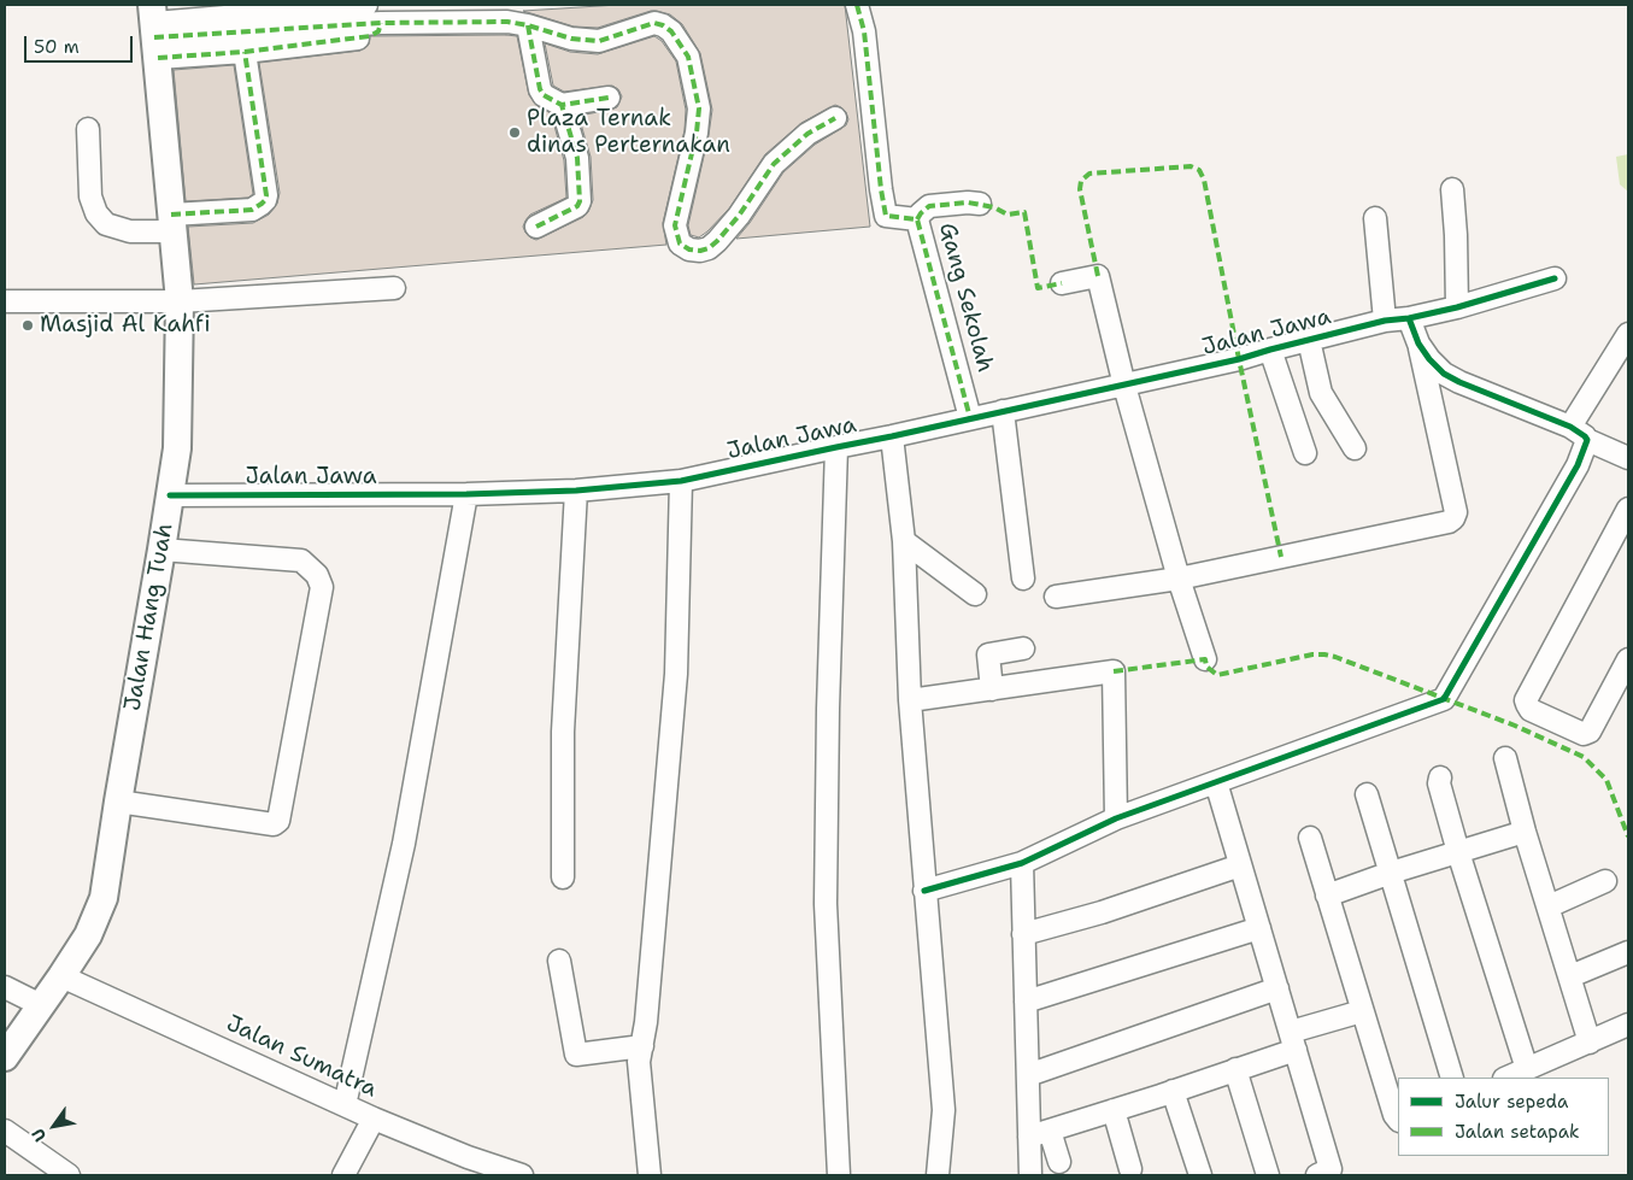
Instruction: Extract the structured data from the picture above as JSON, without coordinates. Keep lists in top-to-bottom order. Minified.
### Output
{"streets":{"main road":["Jalan Hang Tuah"],"street":["Gang Sekolah","Jalan Jawa","Jalan Sumatra"]},"crossings":[["Gang Sekolah","Jalan Jawa"],["Jalan Jawa","Jalan Hang Tuah"],["Jalan Hang Tuah","Jalan Sumatra"]],"places":["Plaza Ternak dinas Perternakan","Masjid Al Kahfi"],"legend":["Jalur sepeda","Jalan setapak"],"scale_bar":"50 m","north":"bottom left"}
